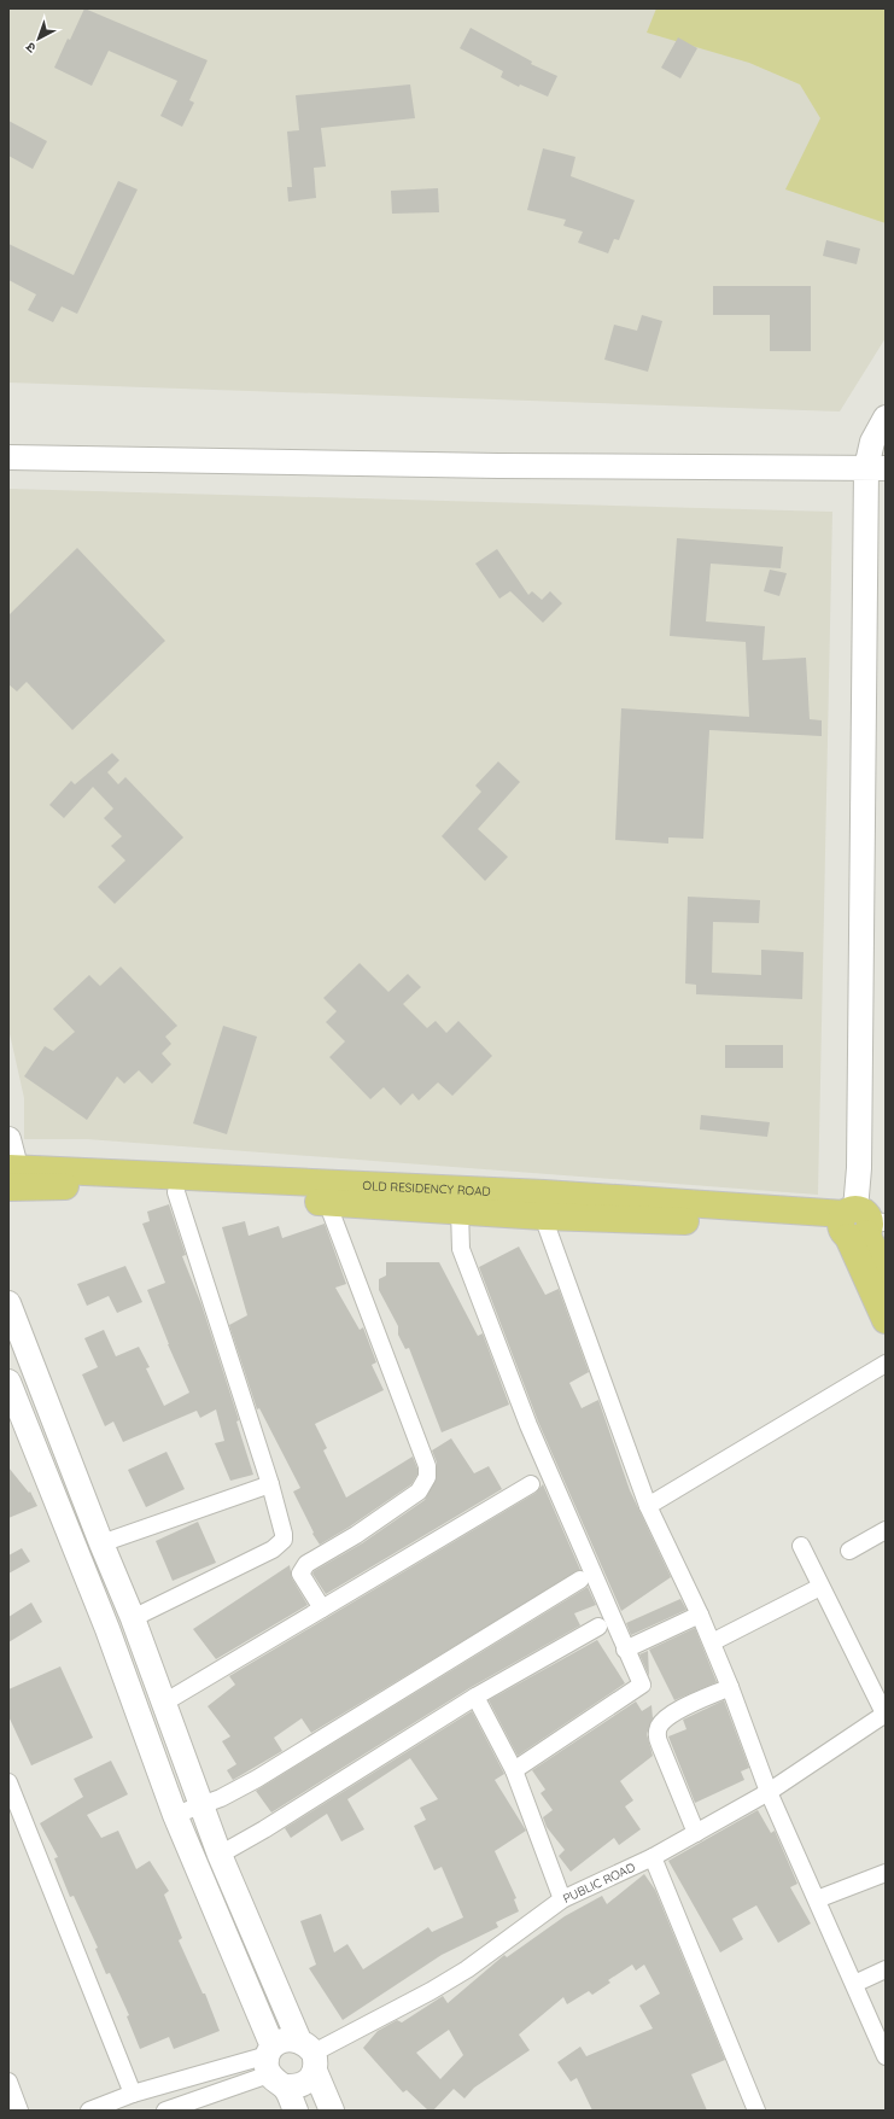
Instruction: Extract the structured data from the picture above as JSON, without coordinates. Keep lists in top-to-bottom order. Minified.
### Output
{"streets":{"highway":["OLD RESIDENCY ROAD"],"street":["PUBLIC ROAD"]},"north":"bottom left"}
